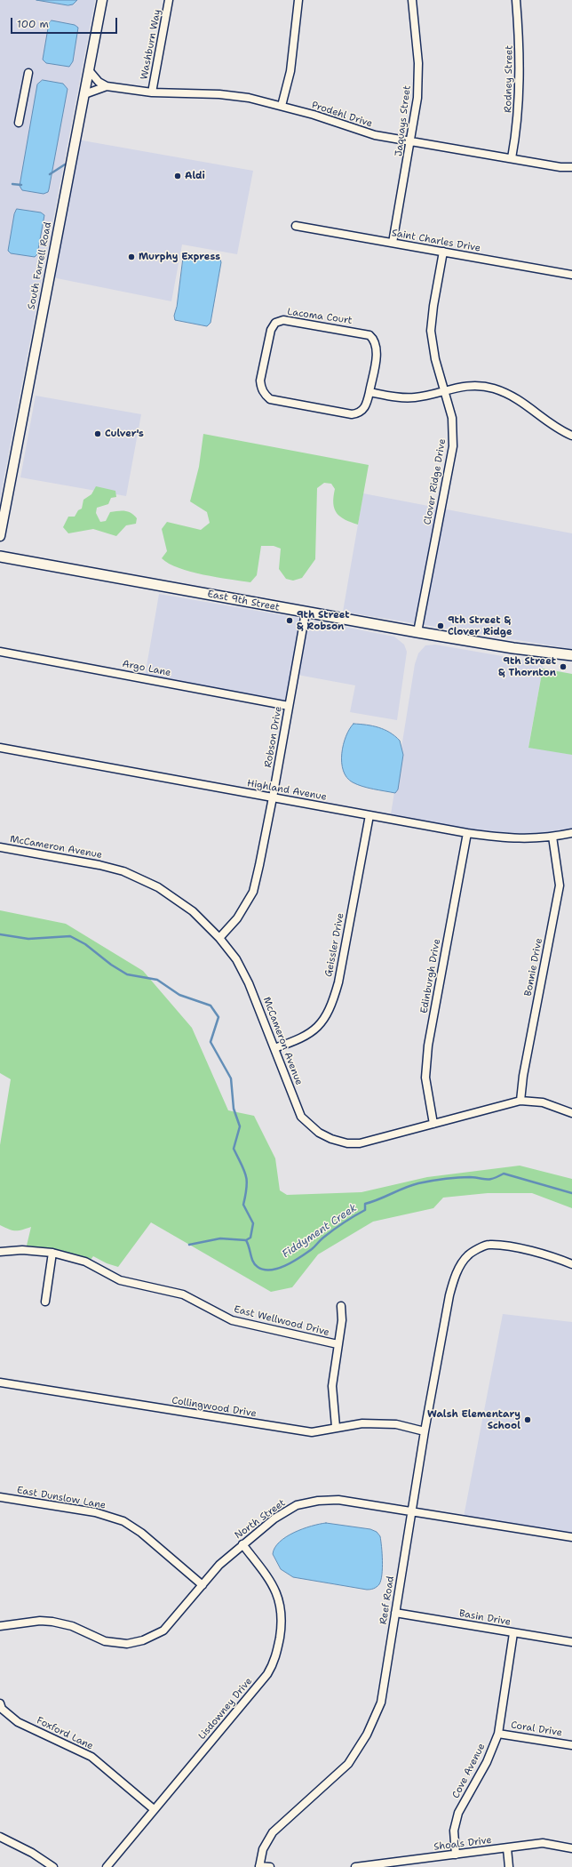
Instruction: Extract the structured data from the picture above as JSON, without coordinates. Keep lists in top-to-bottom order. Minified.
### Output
{"streets":{"main road":["East 9th Street"],"street":["Washburn Way","Rodney Street","Prodehl Drive","Jaquays Street","Saint Charles Drive","South Farrell Road","Lacoma Court","Clover Ridge Drive","Argo Lane","Robson Drive","Highland Avenue","McCameron Avenue","Geissler Drive","Bonnie Drive","Edinburgh Drive","East Wellwood Drive","Collingwood Drive","East Dunslow Lane","North Street","Reef Road","Basin Drive","Lisdowney Drive","Coral Drive","Foxford Lane","Cove Avenue","Shoals Drive"]},"crossings":[["Washburn Way","Prodehl Drive"],["Rodney Street","Prodehl Drive"],["Prodehl Drive","Jaquays Street"],["Prodehl Drive","South Farrell Road"],["Jaquays Street","Saint Charles Drive"],["Saint Charles Drive","Clover Ridge Drive"],["Clover Ridge Drive","East 9th Street"],["East 9th Street","Robson Drive"],["Argo Lane","Robson Drive"],["Robson Drive","Highland Avenue"],["Robson Drive","McCameron Avenue"],["Highland Avenue","Geissler Drive"],["Highland Avenue","Bonnie Drive"],["Highland Avenue","Edinburgh Drive"],["McCameron Avenue","Geissler Drive"],["McCameron Avenue","Bonnie Drive"],["McCameron Avenue","Edinburgh Drive"],["Collingwood Drive","Reef Road"],["East Dunslow Lane","North Street"],["North Street","Reef Road"],["North Street","Lisdowney Drive"],["Reef Road","Basin Drive"],["Basin Drive","Cove Avenue"],["Lisdowney Drive","Foxford Lane"],["Coral Drive","Cove Avenue"],["Cove Avenue","Shoals Drive"]],"water":["Fiddyment Creek"],"places":["Aldi","Murphy Express","Culver's","9th Street & Robson","9th Street & Clover Ridge","9th Street & Thornton","Walsh Elementary School"],"scale_bar":"100 m"}
